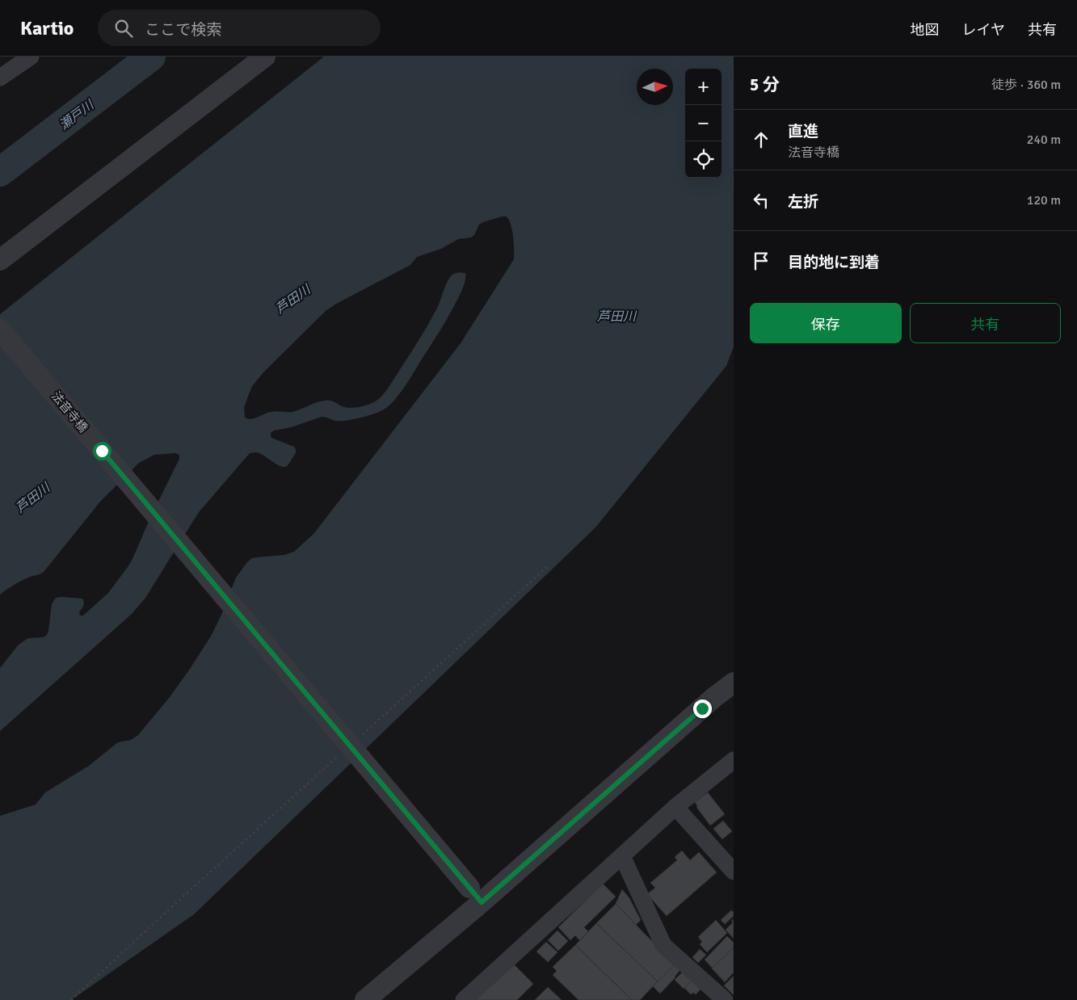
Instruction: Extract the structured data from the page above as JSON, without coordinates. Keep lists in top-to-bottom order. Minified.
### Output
{"streets":{"street":["法音寺橋"]},"water":["瀬戸川","芦田川"],"north":"right","page":{"header":"Kartio","search":"ここで検索","nav":["地図","レイヤ","共有"],"heading":["5 分","徒歩 · 360 m"],"map_buttons":["+","−"],"list":[["直進","法音寺橋","240 m"],["左折","120 m"],"目的地に到着"],"buttons":["保存","共有"]}}
